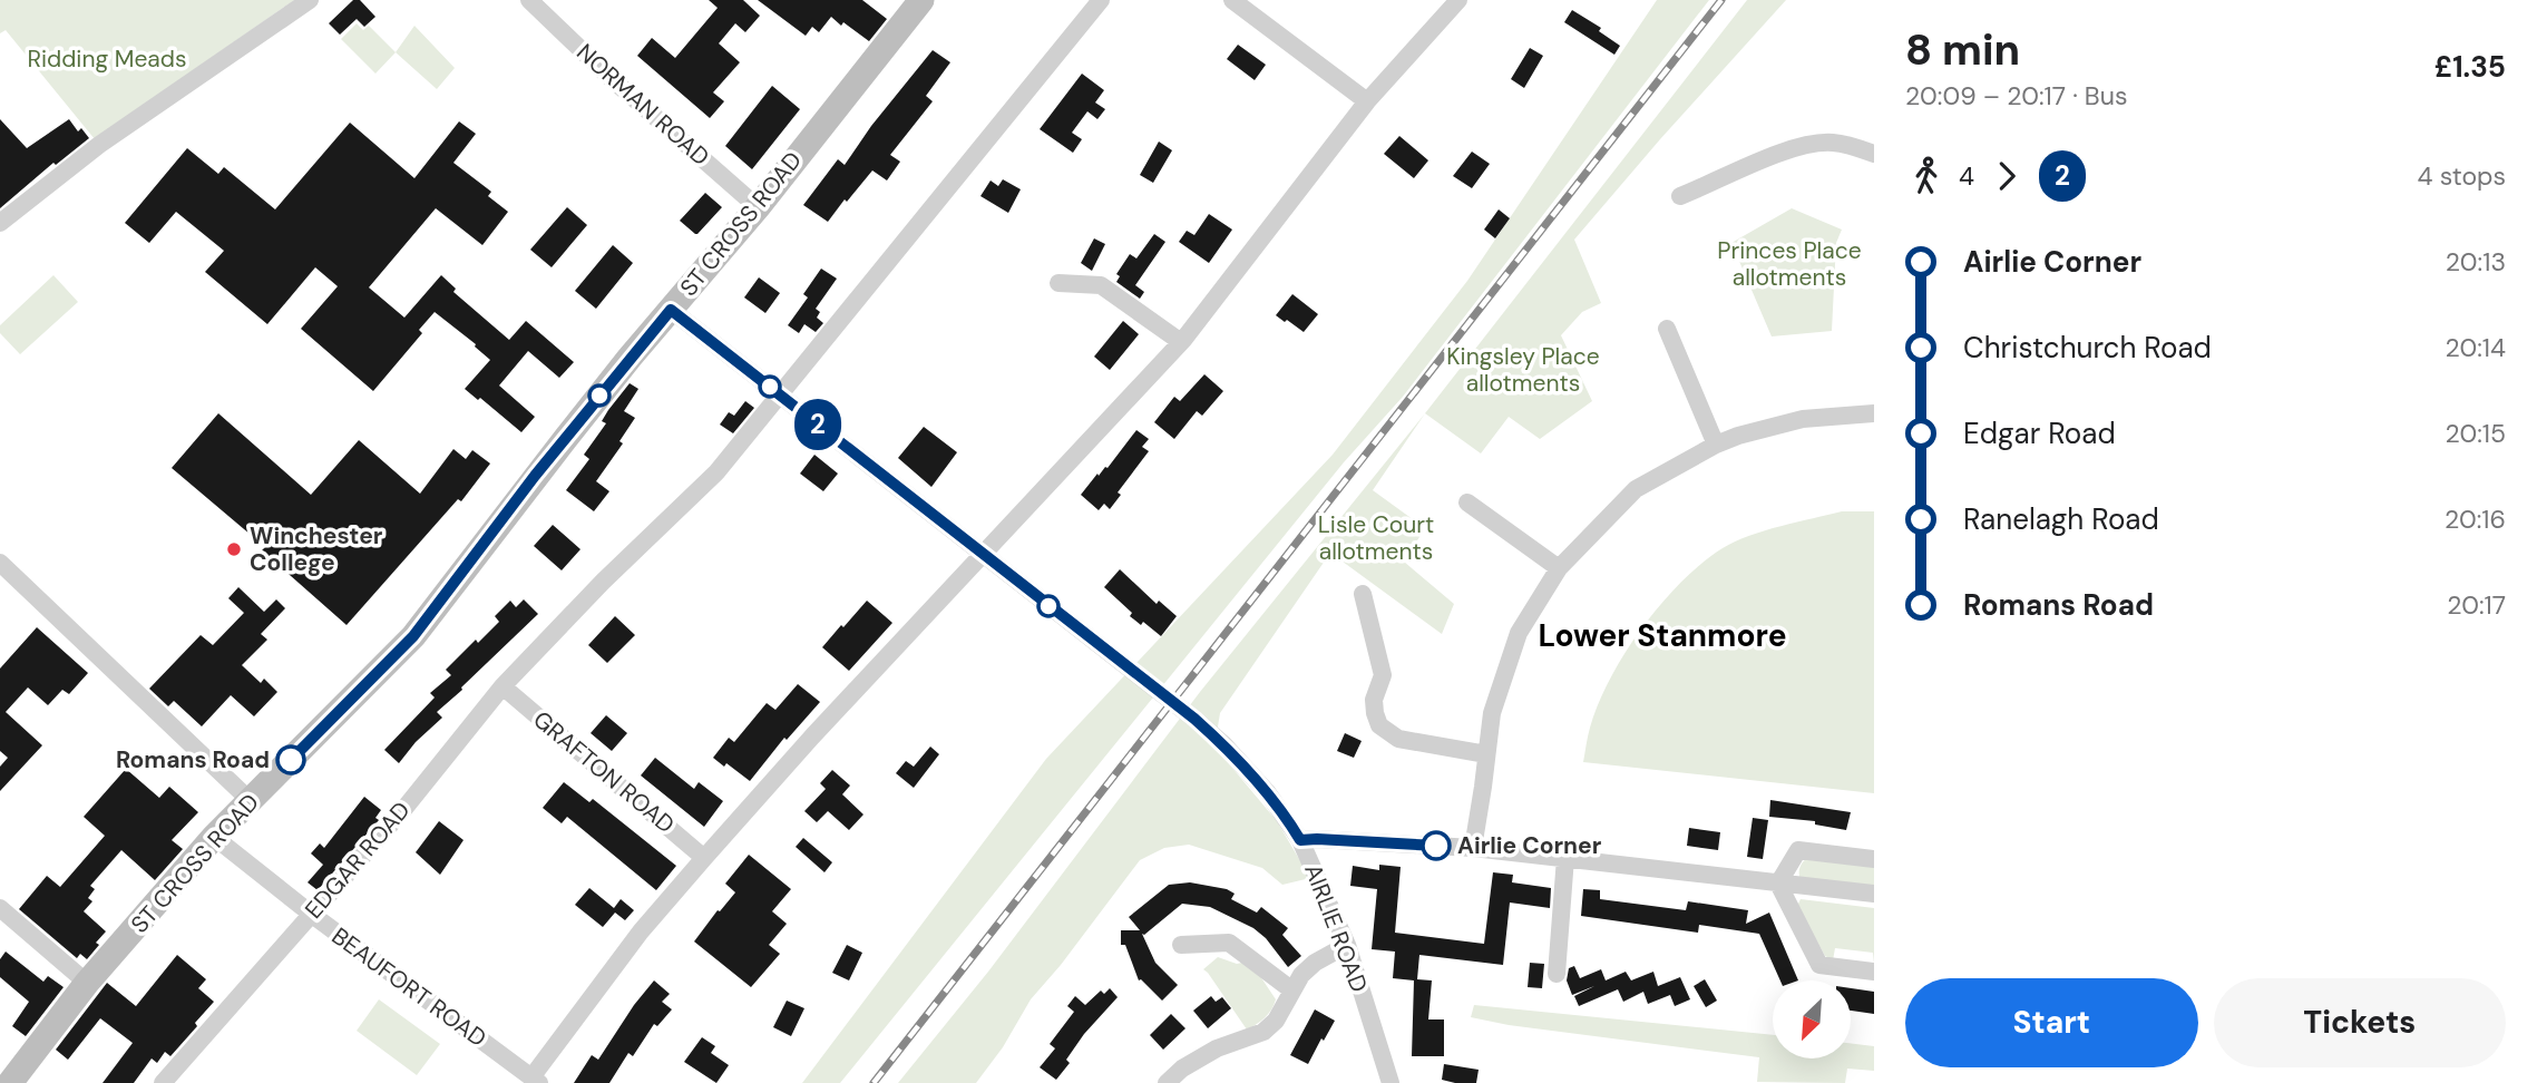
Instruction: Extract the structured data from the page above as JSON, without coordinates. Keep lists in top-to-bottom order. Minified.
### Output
{"streets":{"main road":["ST CROSS ROAD"],"street":["NORMAN ROAD","GRAFTON ROAD","EDGAR ROAD","AIRLIE ROAD","BEAUFORT ROAD"]},"crossings":[["NORMAN ROAD","ST CROSS ROAD"],["ST CROSS ROAD","BEAUFORT ROAD"],["GRAFTON ROAD","EDGAR ROAD"],["EDGAR ROAD","BEAUFORT ROAD"]],"districts":["Lower Stanmore"],"parks":["Ridding Meads","Princes Place allotments","Kingsley Place allotments","Lisle Court allotments"],"places":["Winchester College","Romans Road","Airlie Corner"],"lines":["bus line 2"],"north":"bottom left","page":{"on_map":"2","heading":["8 min","20:09 – 20:17 · Bus","£1.35"],"legs":["4","2","4 stops"],"list":[{"name":"Airlie Corner","value":"20:13"},{"name":"Christchurch Road","value":"20:14"},{"name":"Edgar Road","value":"20:15"},{"name":"Ranelagh Road","value":"20:16"},{"name":"Romans Road","value":"20:17"}],"buttons":["Start","Tickets"]}}
